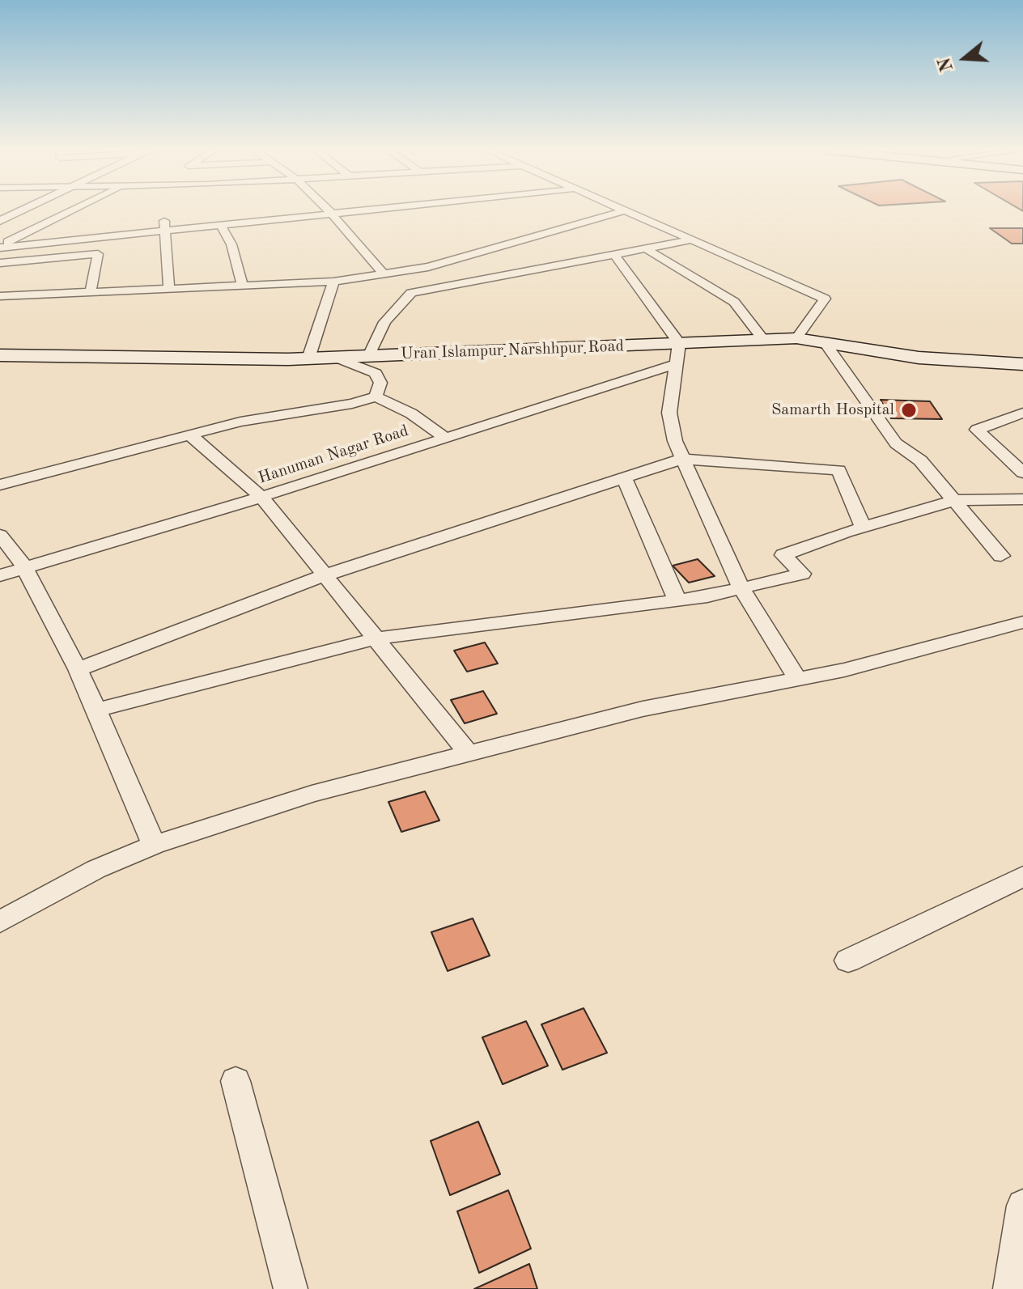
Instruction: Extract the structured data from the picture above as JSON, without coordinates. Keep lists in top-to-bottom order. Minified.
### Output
{"streets":{"main road":["Uran Islampur Narshhpur Road"],"street":["Hanuman Nagar Road"]},"places":["Samarth Hospital"],"north":"left"}
